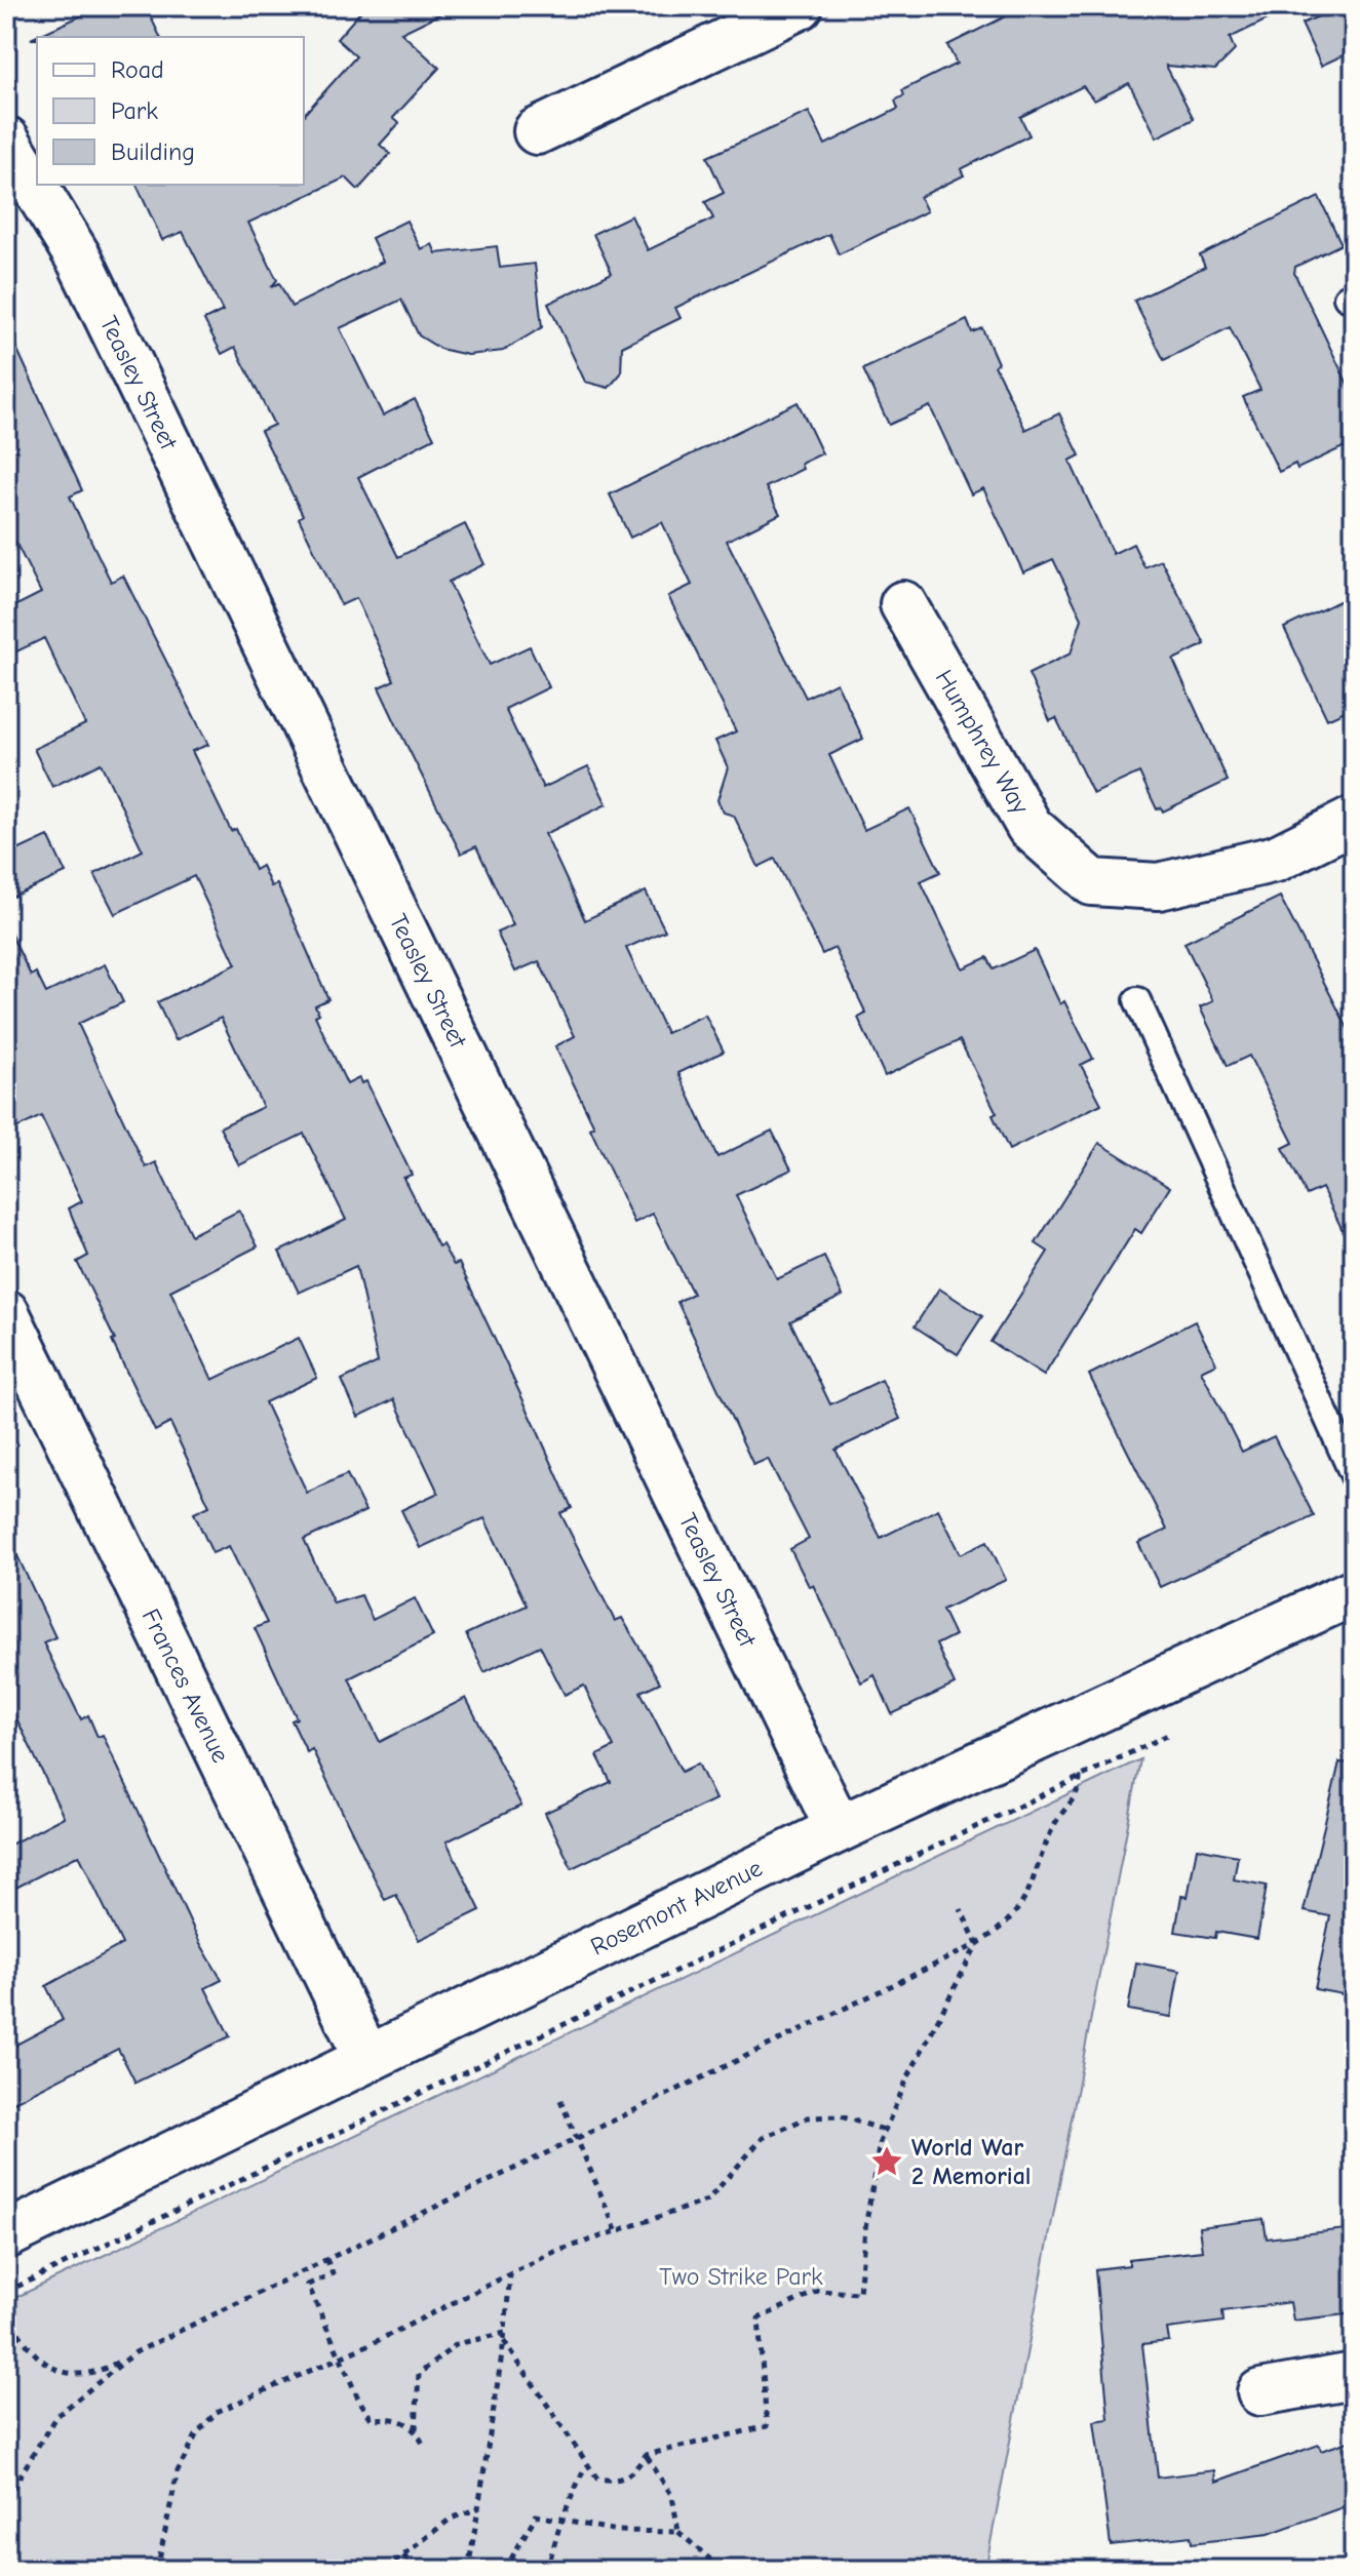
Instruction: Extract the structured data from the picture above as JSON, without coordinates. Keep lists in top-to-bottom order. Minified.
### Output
{"streets":{"street":["Teasley Street","Humphrey Way","Frances Avenue","Rosemont Avenue"]},"crossings":[["Teasley Street","Rosemont Avenue"],["Frances Avenue","Rosemont Avenue"]],"parks":["Two Strike Park"],"places":{"place":["World War 2 Memorial"]},"legend":["Road","Park","Building"]}
